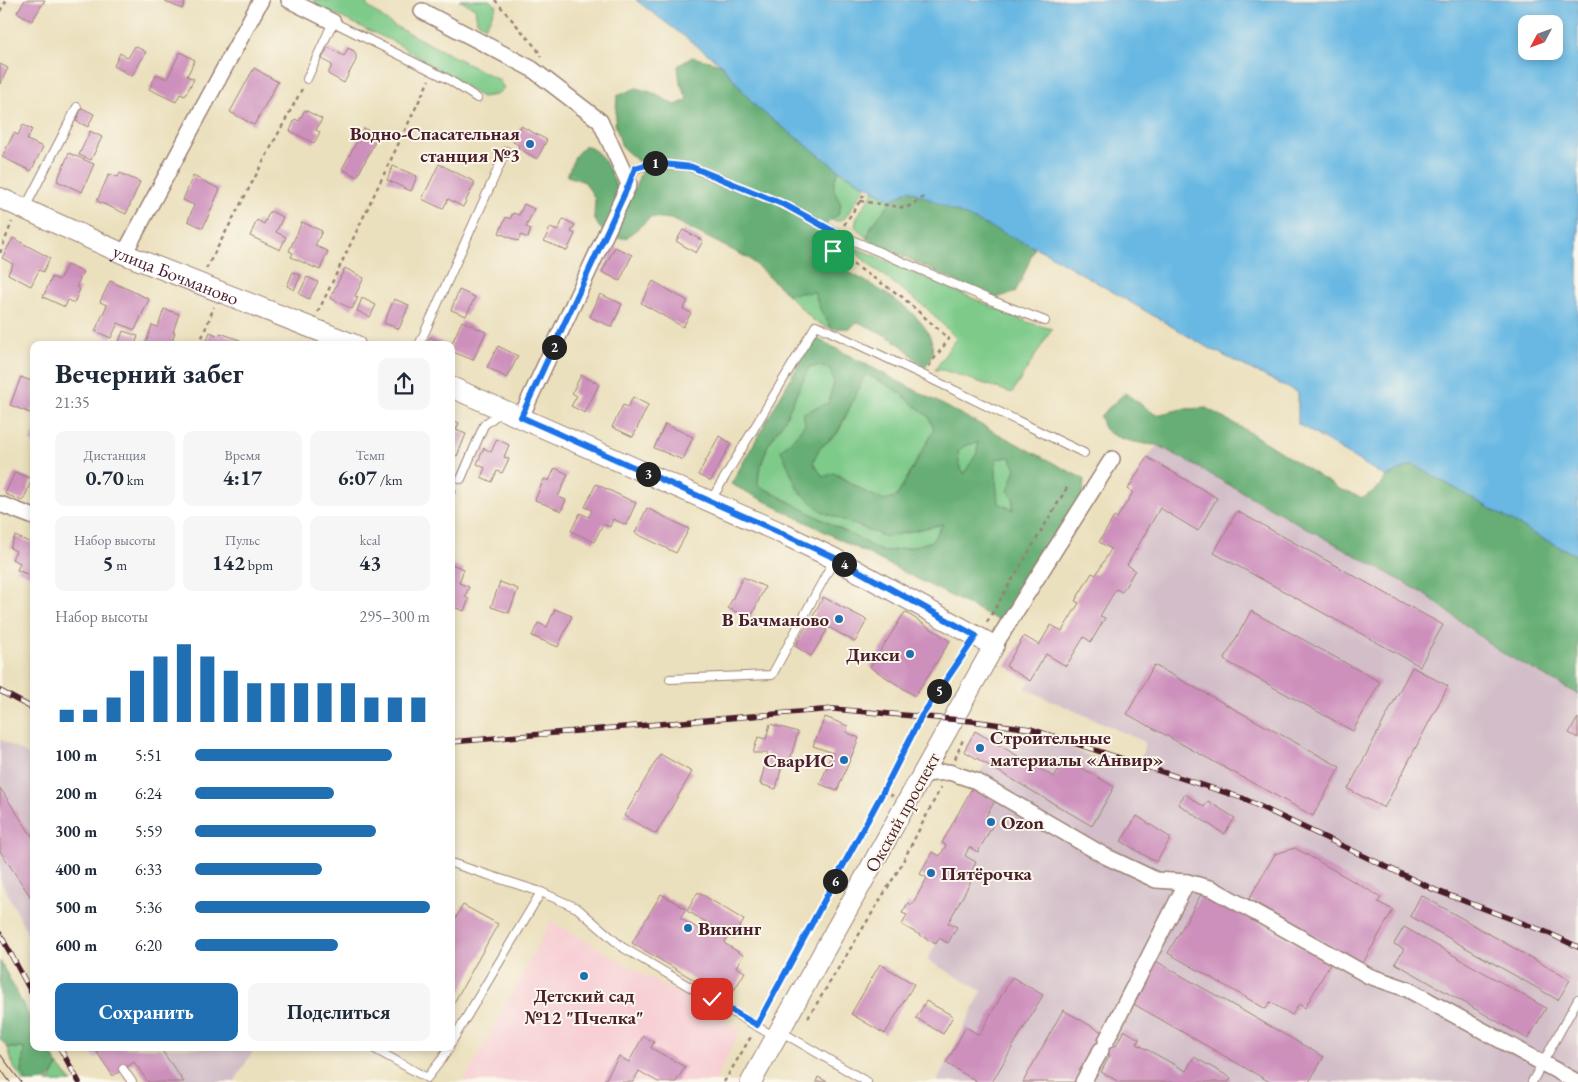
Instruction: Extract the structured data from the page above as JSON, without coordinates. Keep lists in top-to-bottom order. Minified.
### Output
{"streets":{"main road":["улица Бочманово","Окский проспект"]},"places":["Водно-Спасательная станция №3","В Бачманово","Дикси","Строительные материалы «Анвир»","СварИС","Ozon","Пятёрочка","Викинг","Детский сад №12 \"Пчелка\""],"north":"bottom left","page":{"pins":["1","2","3","4","5","6"],"heading":["Вечерний забег","21:35"],"stats":[["Дистанция","0.70 km"],["Время","4:17"],["Темп","6:07 /km"],["Набор высоты","5 m"],["Пульс","142 bpm"],["kcal","43"]],"chart":["Набор высоты","295–300 m"],"list":[{"name":"100 m","note":"5:51"},{"name":"200 m","note":"6:24"},{"name":"300 m","note":"5:59"},{"name":"400 m","note":"6:33"},{"name":"500 m","note":"5:36"},{"name":"600 m","note":"6:20"}],"buttons":["Сохранить","Поделиться"]}}
